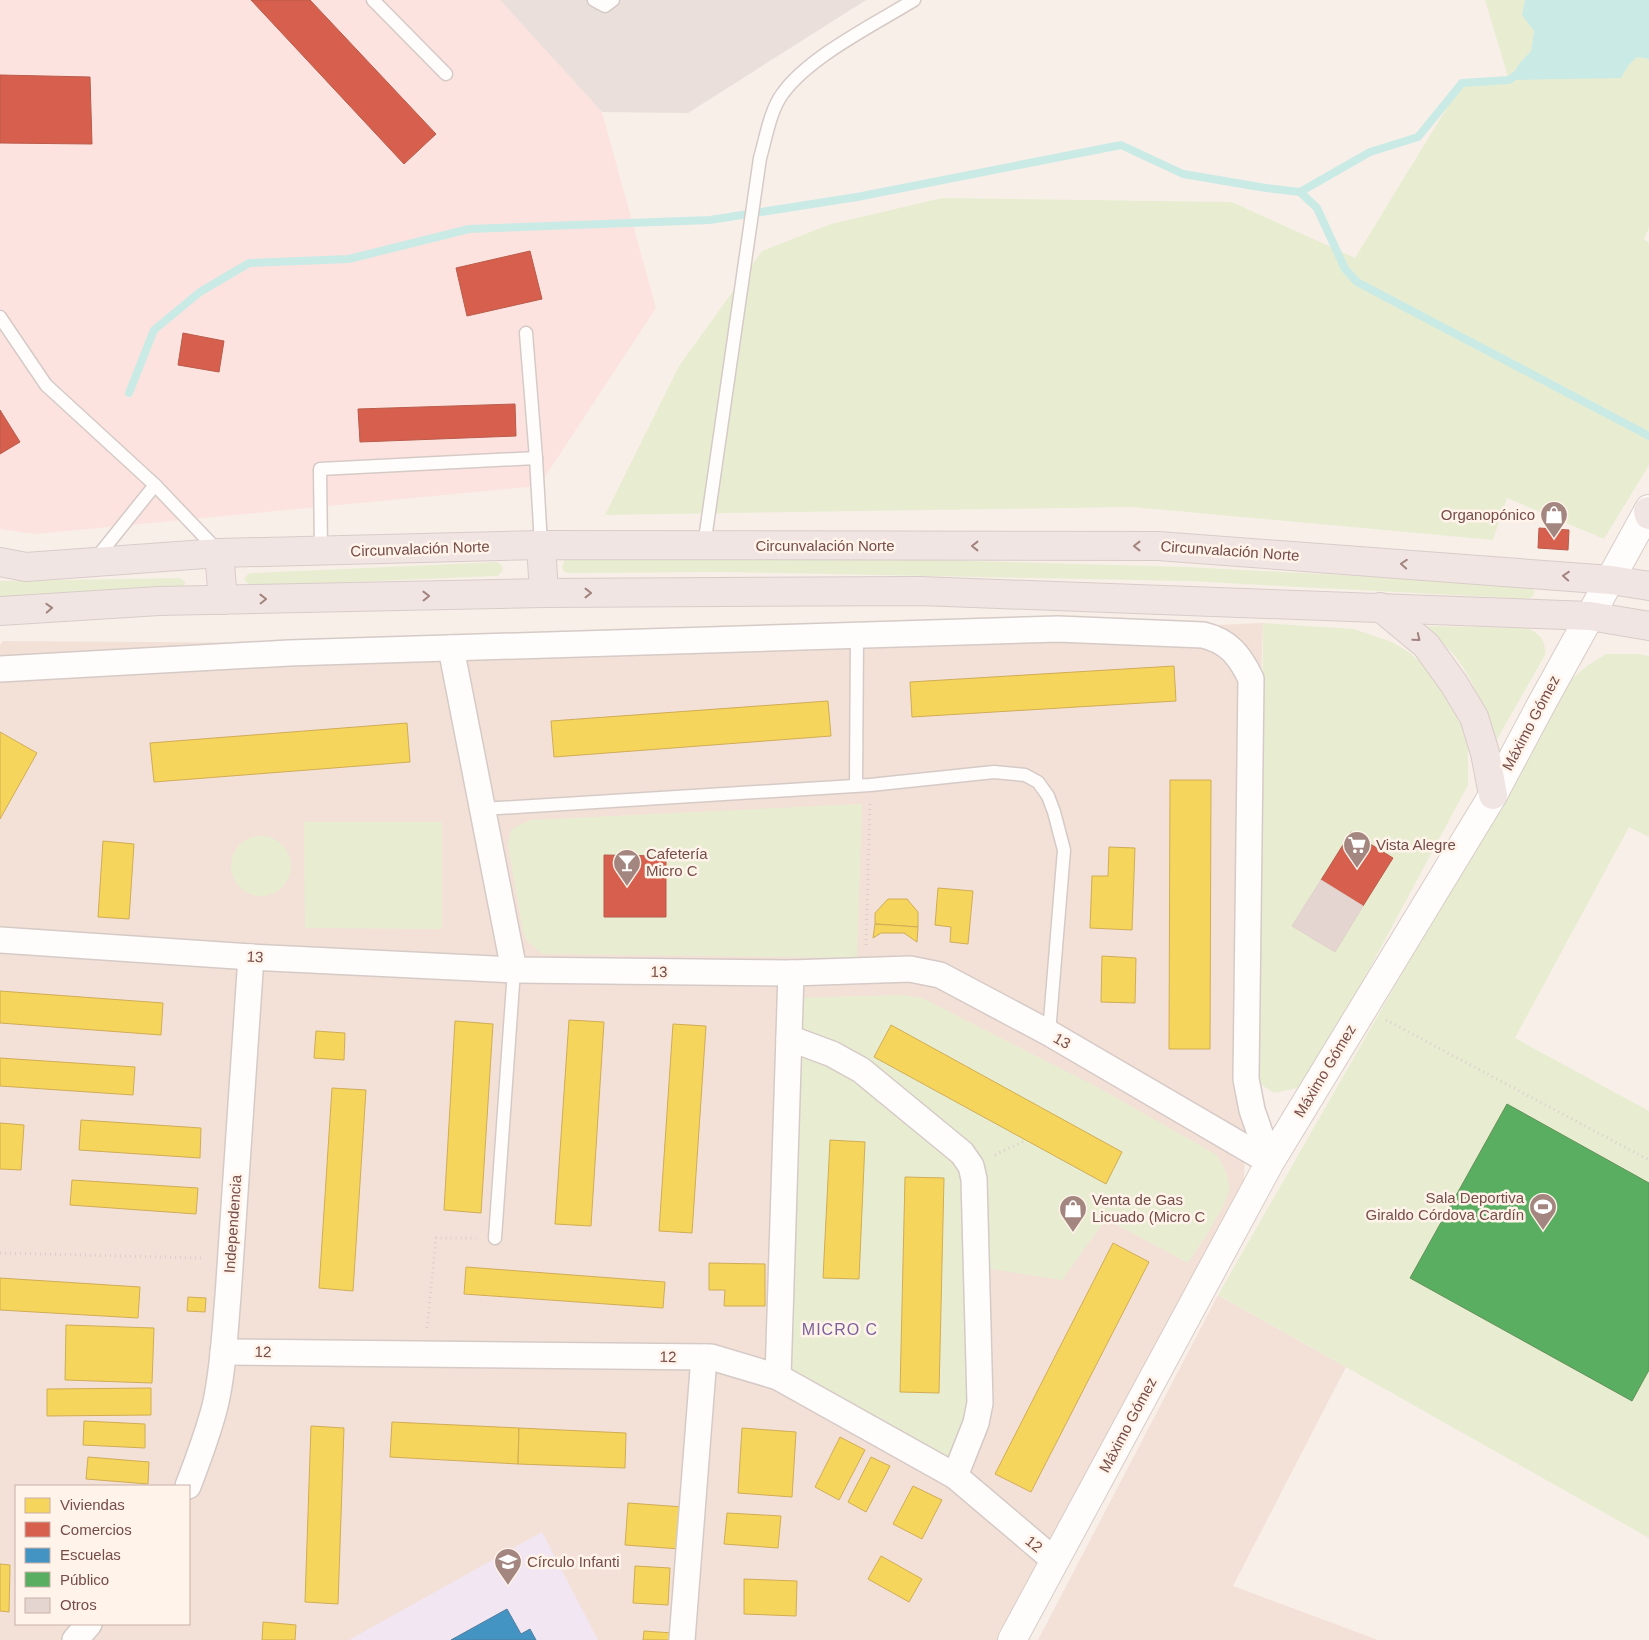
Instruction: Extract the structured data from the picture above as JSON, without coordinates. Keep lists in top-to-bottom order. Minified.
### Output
{"streets":{"highway":["Circunvalación Norte"],"main road":["Máximo Gómez"],"street":["13","Independencia","12"]},"crossings":[["Circunvalación Norte","Máximo Gómez"],["Máximo Gómez","13"],["Máximo Gómez","12"],["13","Independencia"],["Independencia","12"]],"districts":["MICRO C"],"places":{"shop":["Organopónico","Venta de Gas Licuado (Micro C"],"supermarket":["Vista Alegre"],"bar":["Cafetería Micro C"],"sports":["Sala Deportiva Giraldo Córdova Cardín"],"school or university":["Círculo Infanti"]},"legend":["Viviendas","Comercios","Escuelas","Público","Otros"]}
